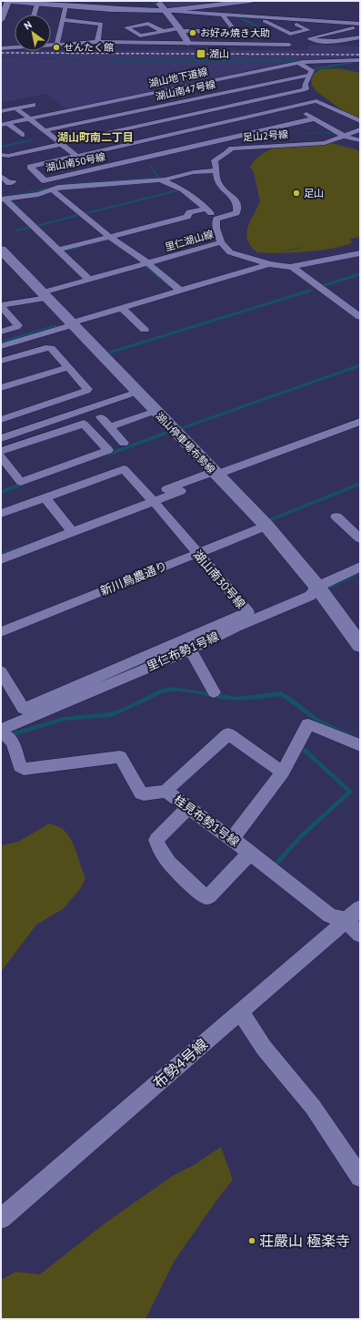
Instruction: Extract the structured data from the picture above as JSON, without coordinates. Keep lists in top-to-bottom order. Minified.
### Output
{"streets":{"main road":["湖山停車場布勢線"],"street":["湖山地下道線","湖山南47号線","足山2号線","湖山南50号線","里仁湖山線","新川鳥農通り","湖山南30号線","里仁布勢1号線","桂見布勢1号線","布勢4号線"]},"crossings":[["里仁湖山線","湖山停車場布勢線"],["湖山停車場布勢線","新川鳥農通り"],["湖山停車場布勢線","里仁布勢1号線"],["新川鳥農通り","湖山南30号線"],["湖山南30号線","里仁布勢1号線"],["里仁布勢1号線","桂見布勢1号線"],["桂見布勢1号線","布勢4号線"]],"districts":["湖山町南二丁目"],"places":{"other":["お好み焼き大助","せんたく館","足山","荘嚴山 極楽寺"],"transit":["湖山"]},"north":"top left"}
